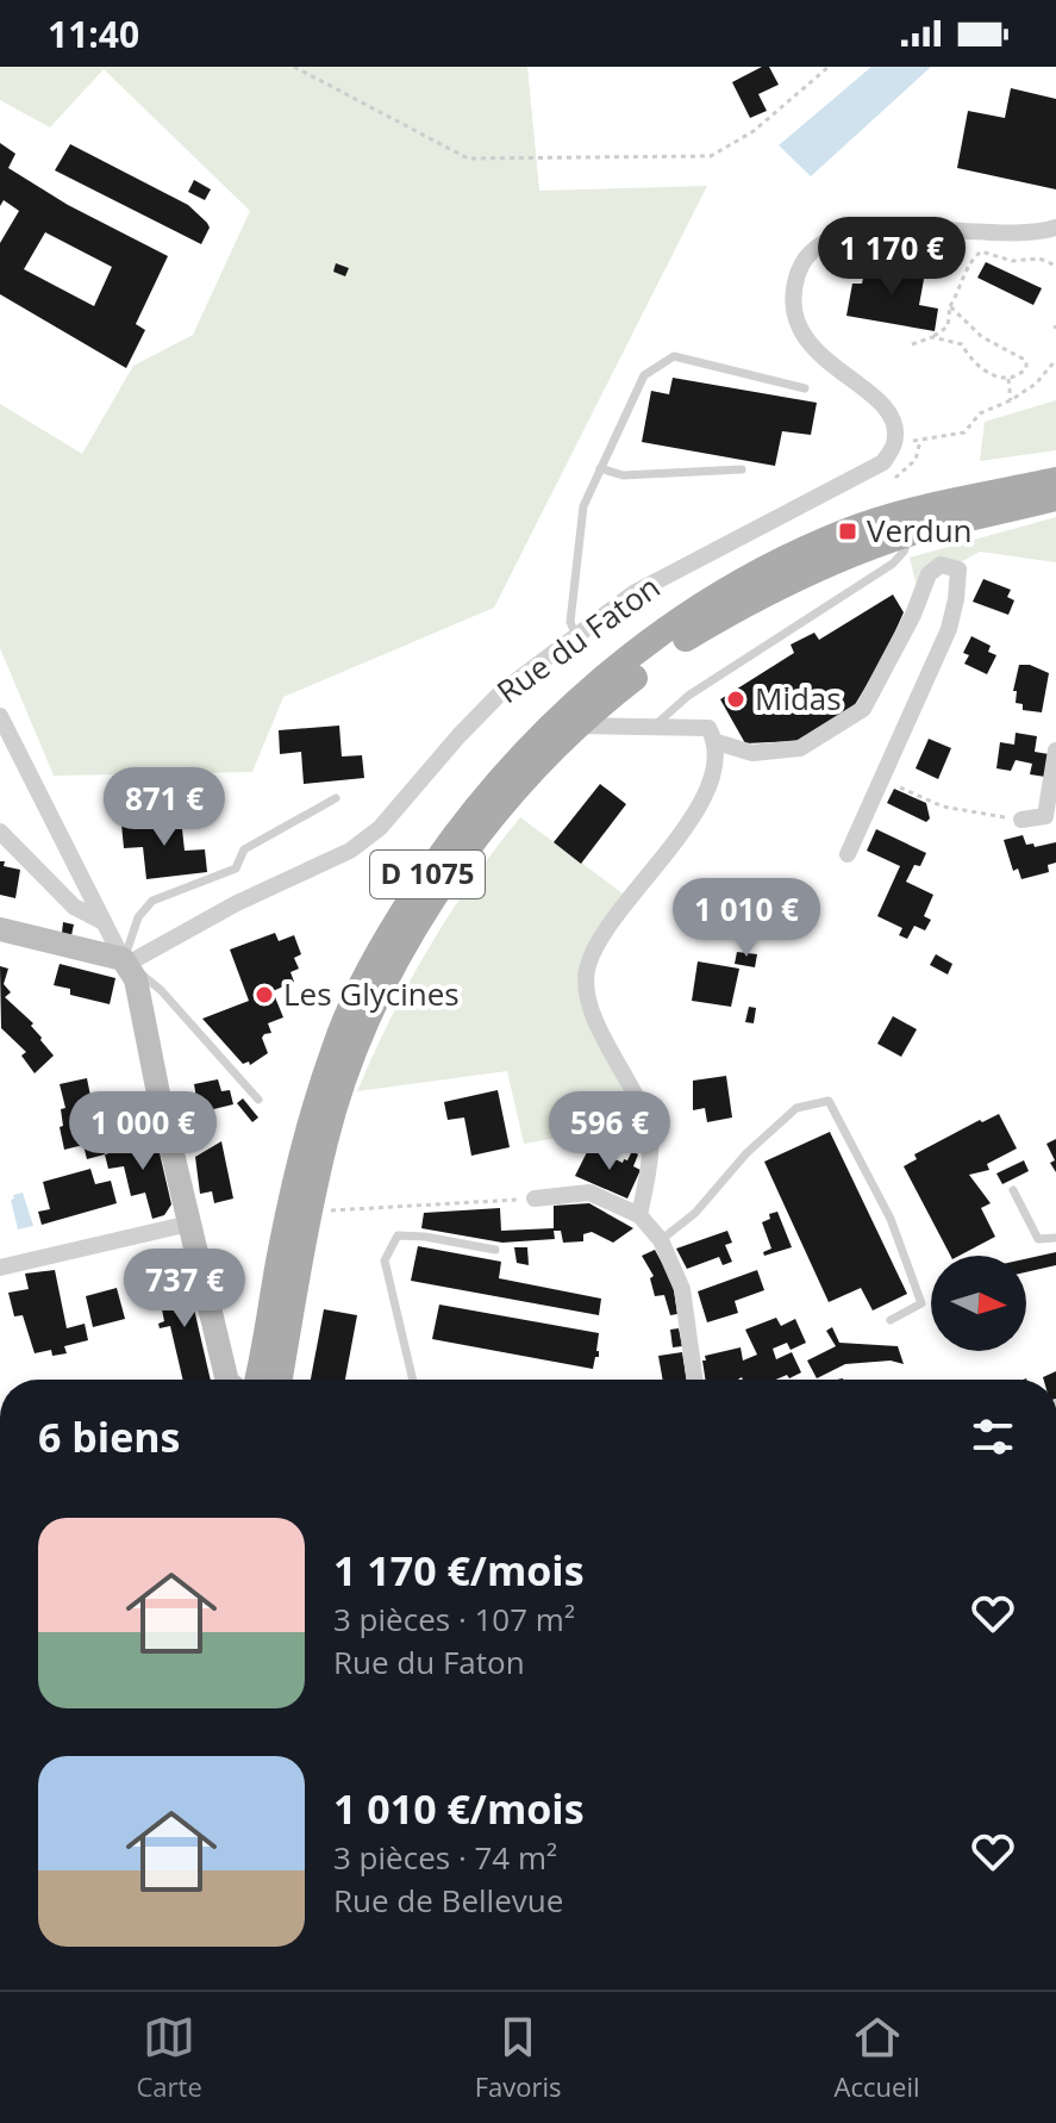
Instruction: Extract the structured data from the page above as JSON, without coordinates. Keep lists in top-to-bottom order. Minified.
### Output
{"streets":{"main road":["D 1075"],"street":["Rue du Faton"]},"places":{"transit":["Verdun"],"other":["Midas","Les Glycines"]},"north":"right","page":{"status":"11:40","price":["1 170 €","871 €","1 010 €","1 000 €","596 €","737 €"],"heading":"6 biens","list":[{"name":"1 170 €/mois","note":"3 pièces · 107 m² · Rue du Faton"},{"name":"1 010 €/mois","note":"3 pièces · 74 m² · Rue de Bellevue"}],"tabs":["Carte","Favoris","Accueil"]}}
